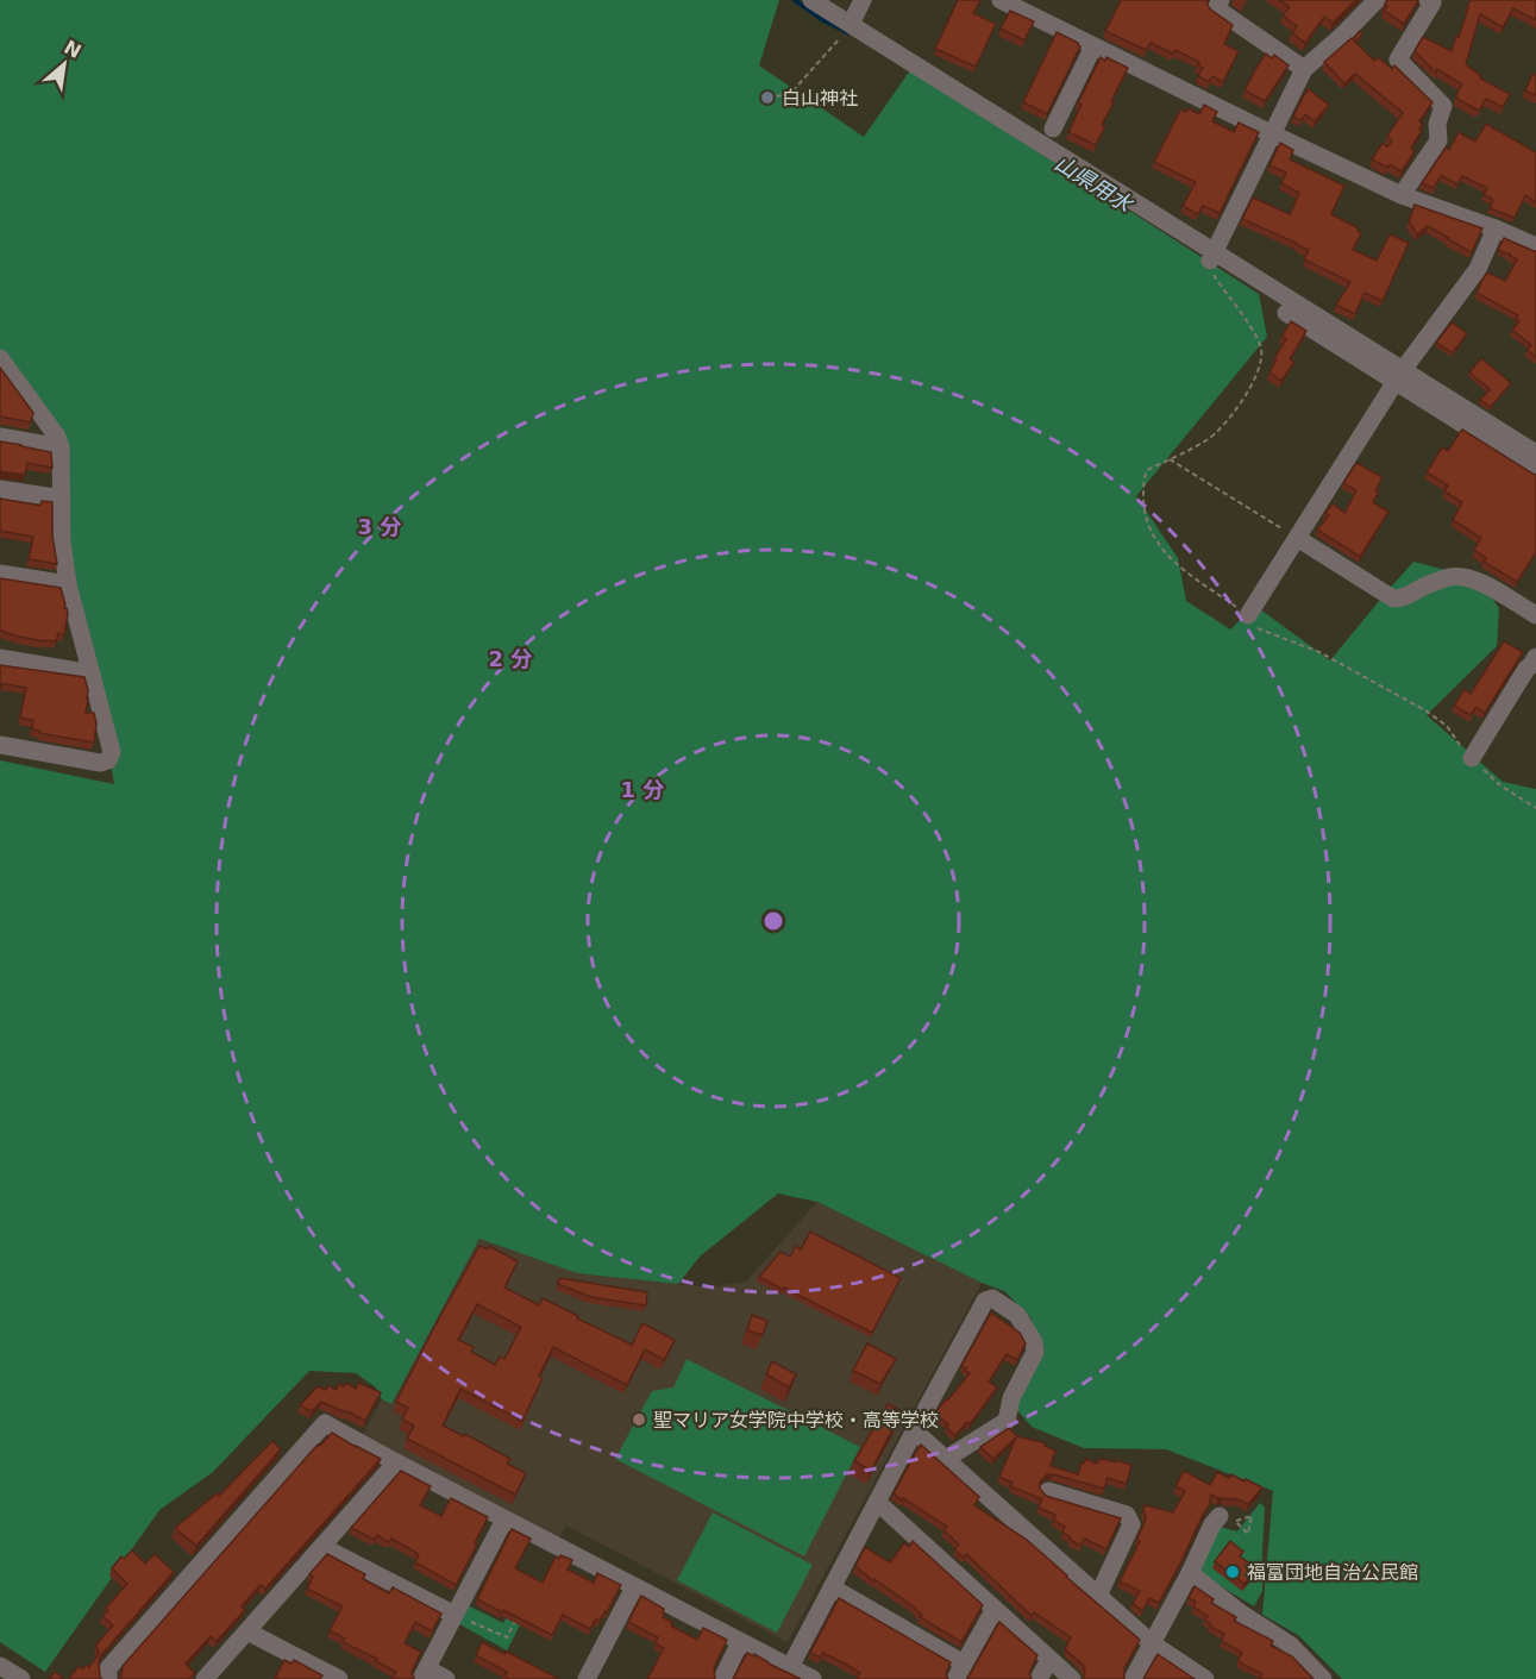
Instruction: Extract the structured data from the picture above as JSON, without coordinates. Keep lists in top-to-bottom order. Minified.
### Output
{"water":["山県用水"],"places":["白山神社","聖マリア女学院中学校・高等学校","福富団地自治公民館"],"north":"top right","rings":["3 分","2 分","1 分"]}
